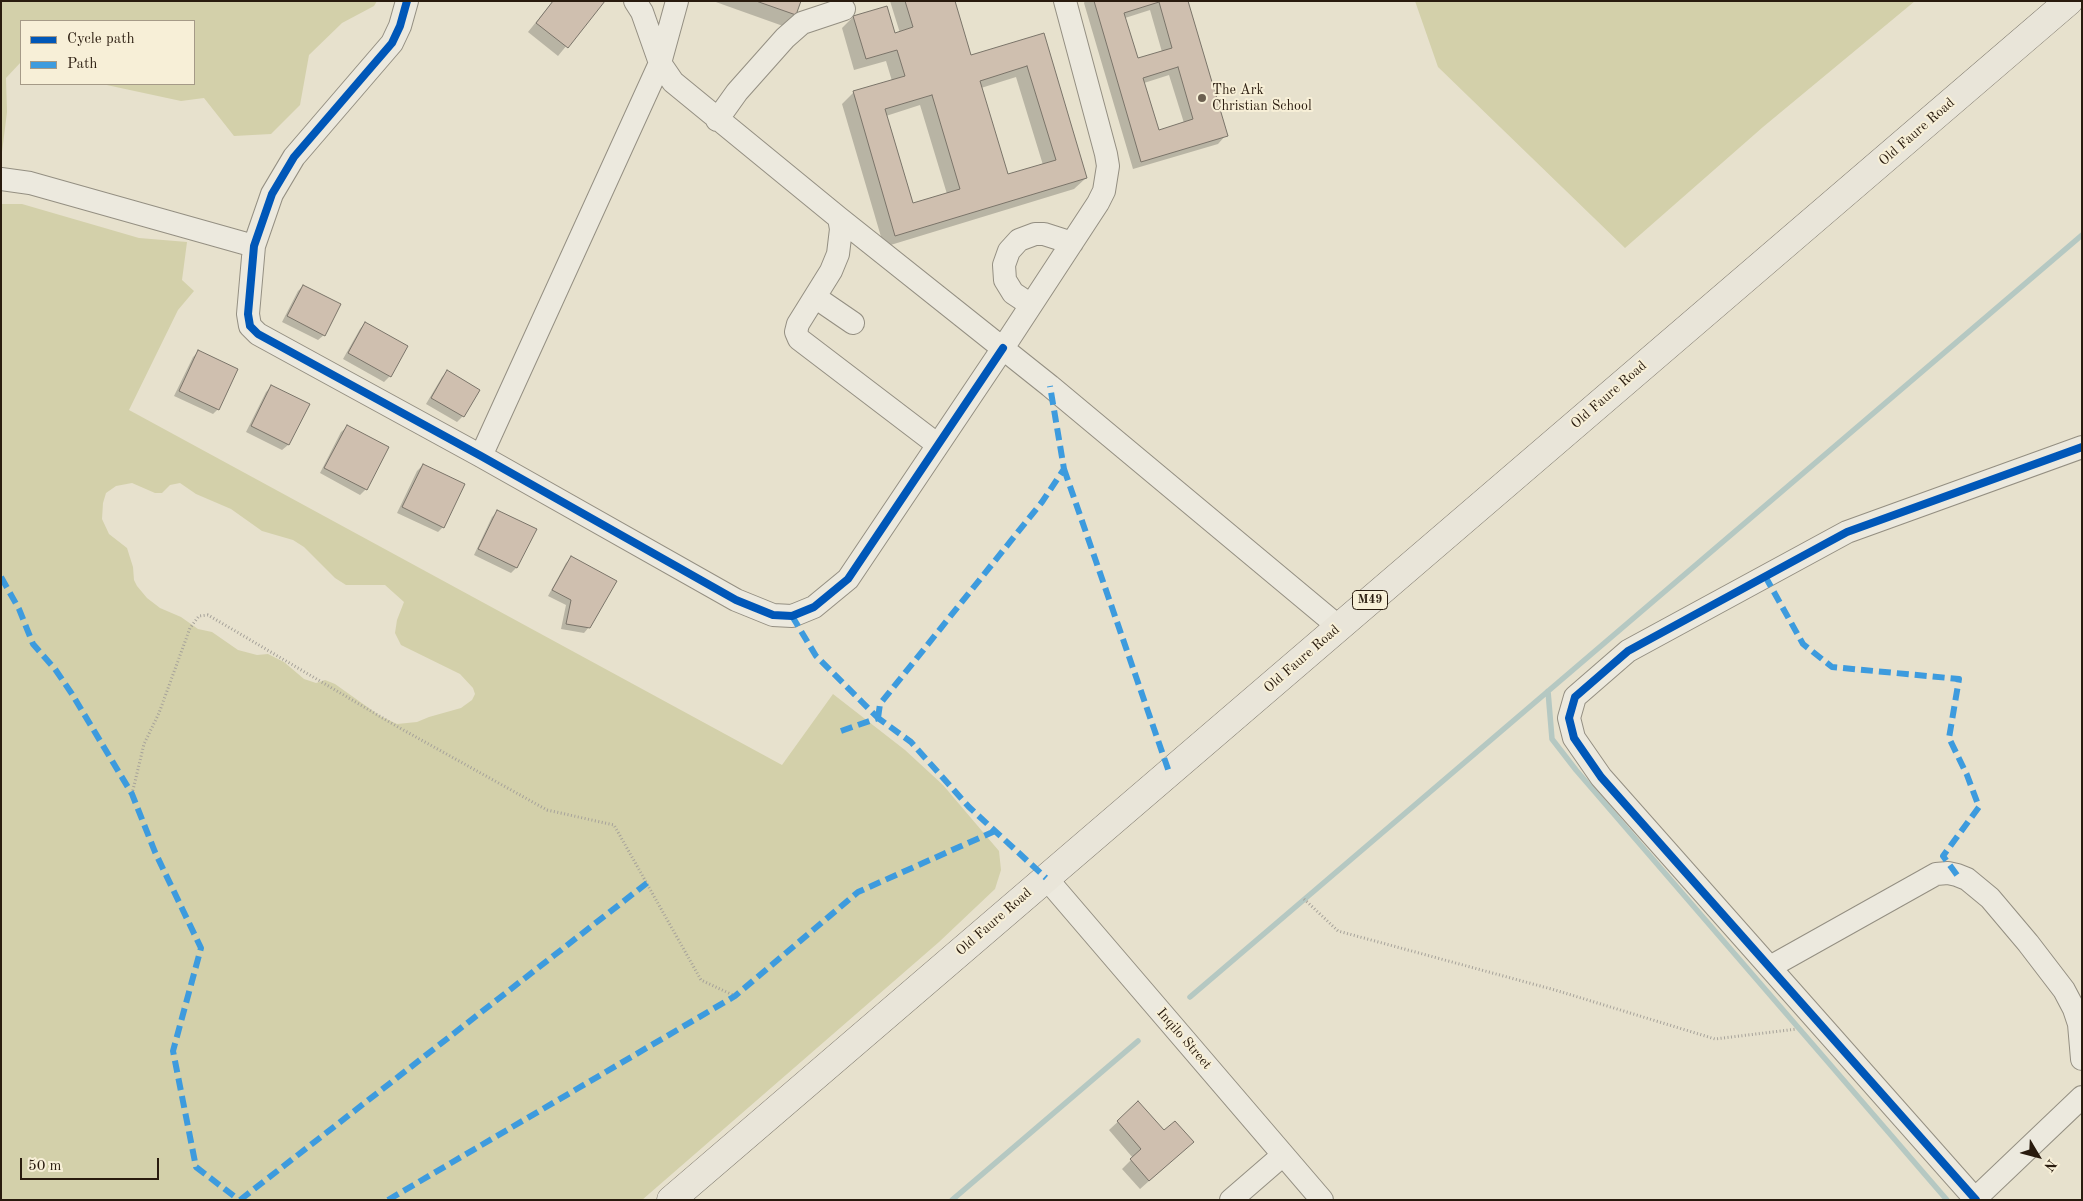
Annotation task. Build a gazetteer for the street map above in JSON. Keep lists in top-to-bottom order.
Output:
{
  "streets": {
    "main road": ["Old Faure Road", "M49"],
    "street": ["Inqilo Street"]
  },
  "crossings": [
    ["Old Faure Road", "Inqilo Street"]
  ],
  "places": ["The Ark Christian School"],
  "legend": ["Cycle path", "Path"],
  "scale_bar": "50 m",
  "north": "bottom right"
}
